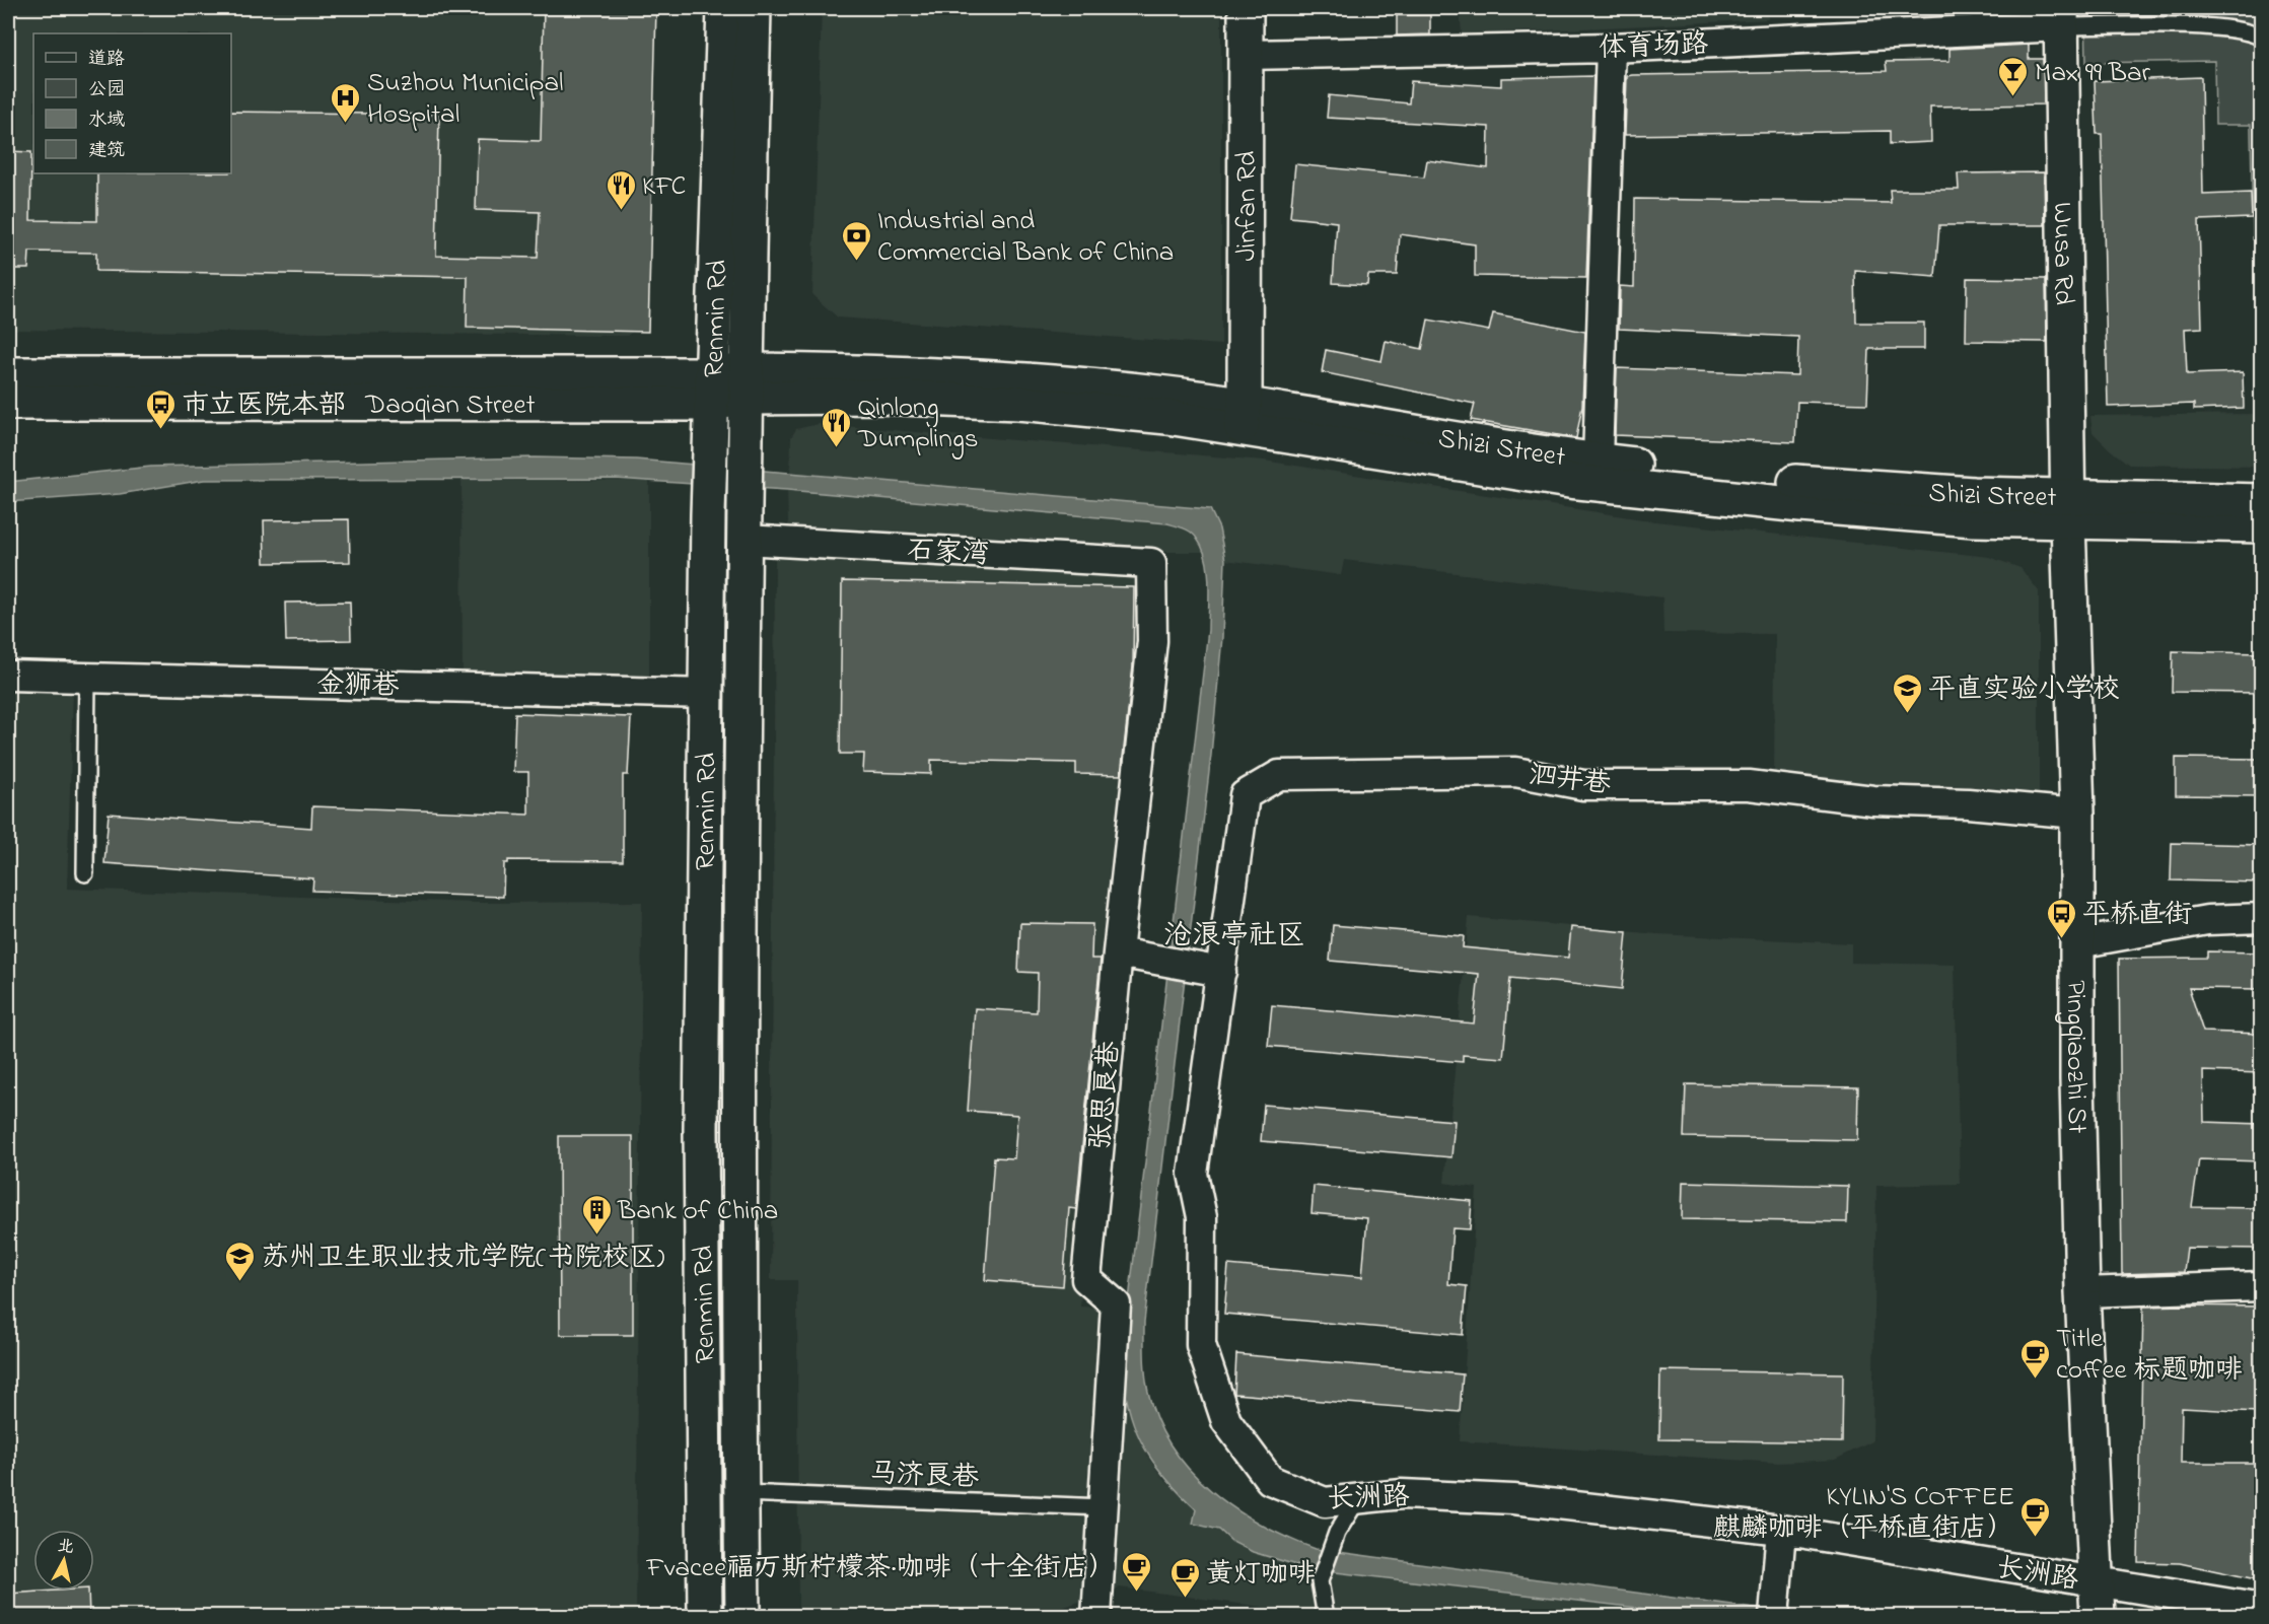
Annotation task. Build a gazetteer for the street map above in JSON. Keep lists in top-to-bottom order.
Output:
{
  "streets": {
    "main road": [
      "Jinfan Rd",
      "Wusa Rd",
      "Renmin Rd",
      "Daoqian Street",
      "Shizi Street",
      "Pingqiaozhi St"
    ],
    "street": [
      "体育场路",
      "石家湾",
      "金狮巷",
      "泗井巷",
      "张思良巷",
      "长洲路"
    ],
    "lane": ["马济良巷"]
  },
  "crossings": [
    ["体育场路", "Jinfan Rd"],
    ["体育场路", "Wusa Rd"],
    ["Jinfan Rd", "Shizi Street"],
    ["Wusa Rd", "Shizi Street"],
    ["Wusa Rd", "Pingqiaozhi St"],
    ["Renmin Rd", "Daoqian Street"],
    ["Renmin Rd", "Shizi Street"],
    ["Renmin Rd", "石家湾"],
    ["Renmin Rd", "金狮巷"],
    ["Renmin Rd", "马济良巷"],
    ["Daoqian Street", "Shizi Street"],
    ["Shizi Street", "Pingqiaozhi St"],
    ["石家湾", "张思良巷"],
    ["泗井巷", "Pingqiaozhi St"],
    ["泗井巷", "长洲路"],
    ["Pingqiaozhi St", "长洲路"],
    ["张思良巷", "马济良巷"]
  ],
  "districts": ["沧浪亭社区"],
  "places": {
    "bar": ["Max 99 Bar"],
    "hospital": ["Suzhou Municipal Hospital"],
    "restaurant": ["KFC", "Qinlong Dumplings"],
    "bank": ["Industrial and Commercial Bank of China"],
    "bus stop": ["市立医院本部", "平桥直街"],
    "school or university": ["平直实验小学校", "苏州卫生职业技术学院(书院校区)"],
    "building": ["Bank of China"],
    "cafe": [
      "Title coffee 标题咖啡",
      "KYLIN'S COFFEE 麒麟咖啡（平桥直街店）",
      "Fvacee福万斯柠檬茶·咖啡（十全街店）",
      "黄灯咖啡"
    ]
  },
  "legend": [
    "道路",
    "公园",
    "水域",
    "建筑"
  ],
  "north": "top"
}
